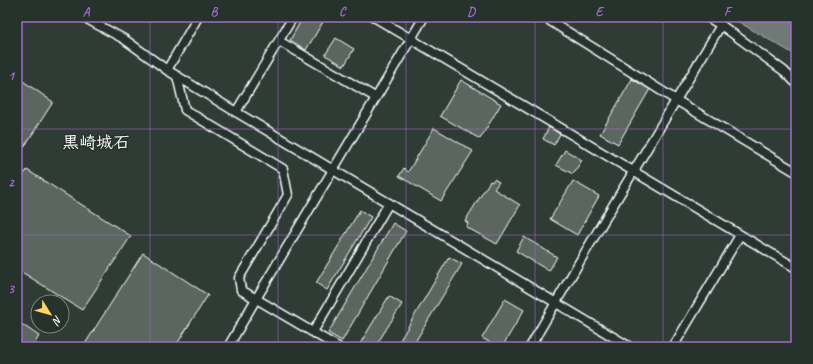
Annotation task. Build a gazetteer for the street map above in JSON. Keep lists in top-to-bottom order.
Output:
{
  "districts": ["黒崎城石"],
  "north": "bottom right",
  "grid": {
    "columns": [
      "A",
      "B",
      "C",
      "D",
      "E",
      "F"
    ],
    "rows": ["1", "2", "3"]
  }
}
